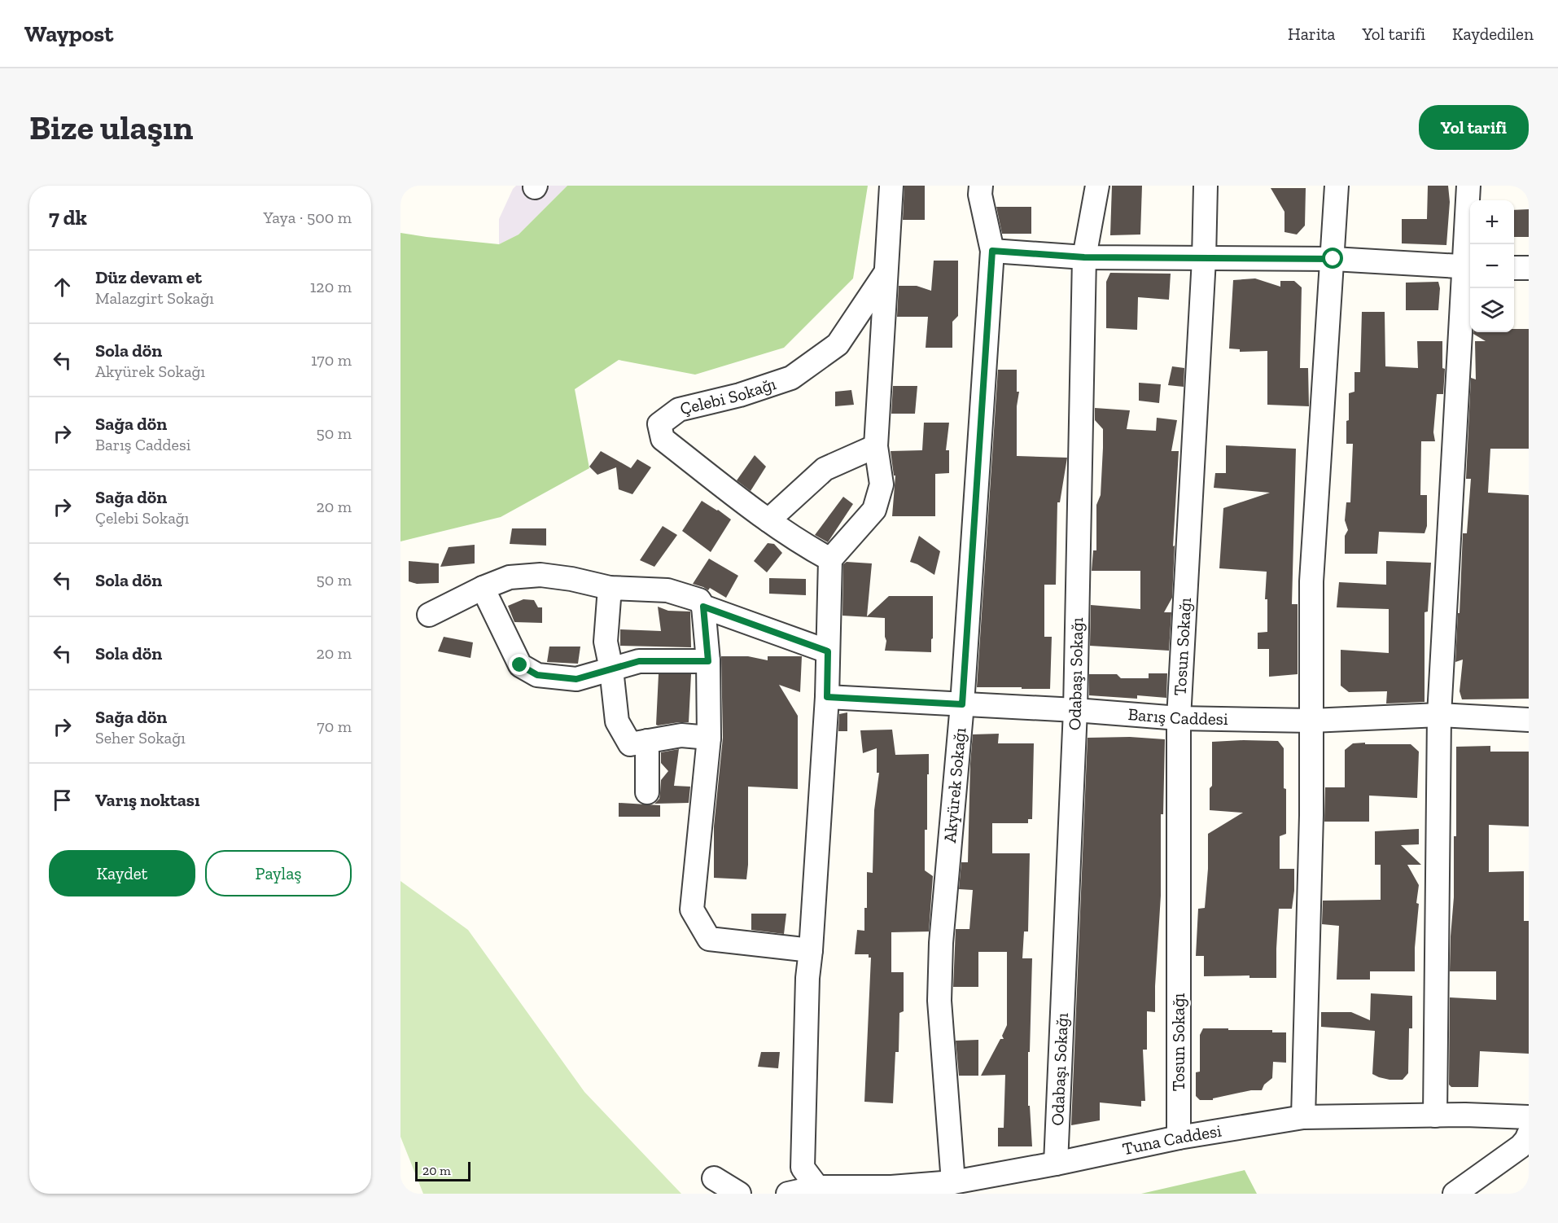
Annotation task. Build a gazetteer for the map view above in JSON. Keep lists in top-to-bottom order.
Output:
{
  "streets": {
    "street": [
      "Çelebi Sokağı",
      "Tosun Sokağı",
      "Odabaşı Sokağı",
      "Barış Caddesi",
      "Akyürek Sokağı",
      "Tuna Caddesi"
    ]
  },
  "crossings": [
    ["Tosun Sokağı", "Barış Caddesi"],
    ["Tosun Sokağı", "Tuna Caddesi"],
    ["Odabaşı Sokağı", "Barış Caddesi"],
    ["Odabaşı Sokağı", "Tuna Caddesi"],
    ["Barış Caddesi", "Akyürek Sokağı"],
    ["Akyürek Sokağı", "Tuna Caddesi"]
  ],
  "scale_bar": "20 m",
  "page": {
    "header": "Waypost",
    "nav": ["Harita", "Yol tarifi", "Kaydedilen"],
    "buttons": [
      "Yol tarifi",
      ["Kaydet", "Paylaş"]
    ],
    "title": "Bize ulaşın",
    "heading": ["7 dk", "Yaya · 500 m"],
    "map_buttons": ["+", "−"],
    "list": [
      ["Düz devam et", "Malazgirt Sokağı", "120 m"],
      ["Sola dön", "Akyürek Sokağı", "170 m"],
      ["Sağa dön", "Barış Caddesi", "50 m"],
      ["Sağa dön", "Çelebi Sokağı", "20 m"],
      ["Sola dön", "50 m"],
      ["Sola dön", "20 m"],
      ["Sağa dön", "Seher Sokağı", "70 m"],
      "Varış noktası"
    ],
    "scale": "20 m"
  }
}
